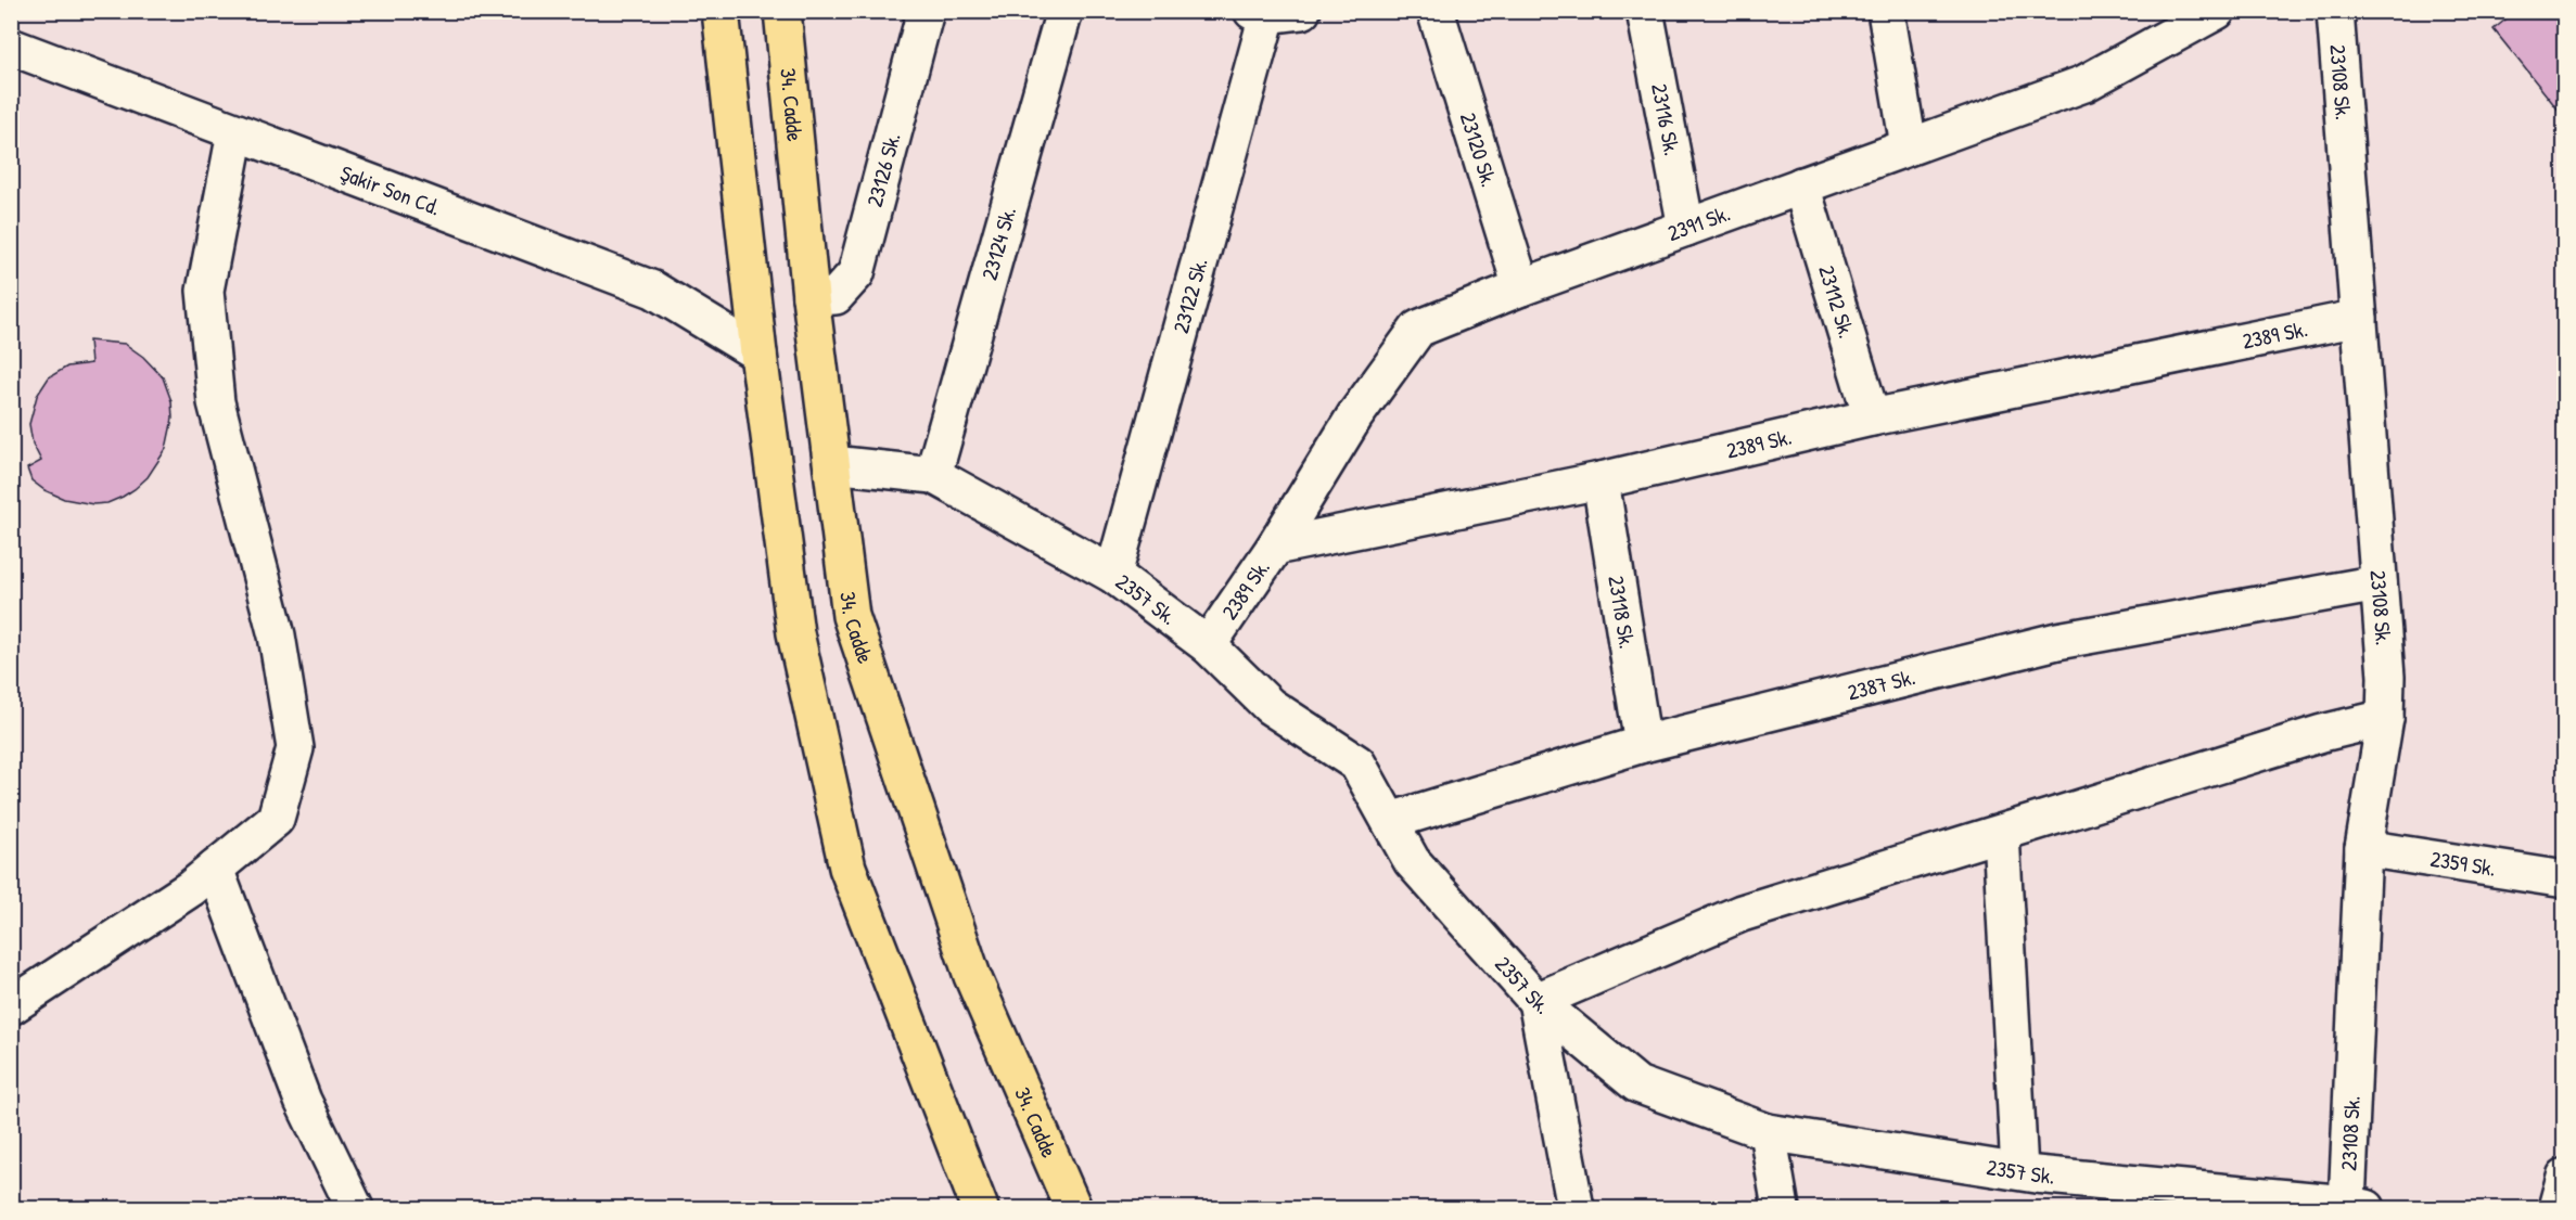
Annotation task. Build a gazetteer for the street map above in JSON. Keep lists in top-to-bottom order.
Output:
{
  "streets": {
    "main road": ["34. Cadde"],
    "street": [
      "23108 Sk.",
      "23116 Sk.",
      "23120 Sk.",
      "23126 Sk.",
      "Şakir Son Cd.",
      "2391 Sk.",
      "23124 Sk.",
      "23122 Sk.",
      "23112 Sk.",
      "2389 Sk.",
      "2357 Sk.",
      "23118 Sk.",
      "2387 Sk.",
      "2359 Sk."
    ]
  },
  "crossings": [
    ["23108 Sk.", "2389 Sk."],
    ["23108 Sk.", "2357 Sk."],
    ["23108 Sk.", "2387 Sk."],
    ["23108 Sk.", "2359 Sk."],
    ["34. Cadde", "23126 Sk."],
    ["34. Cadde", "2357 Sk."],
    ["23116 Sk.", "2391 Sk."],
    ["23120 Sk.", "2391 Sk."],
    ["2391 Sk.", "23112 Sk."],
    ["2391 Sk.", "2389 Sk."],
    ["23124 Sk.", "2357 Sk."],
    ["23122 Sk.", "2357 Sk."],
    ["23112 Sk.", "2389 Sk."],
    ["2389 Sk.", "2357 Sk."],
    ["2389 Sk.", "23118 Sk."],
    ["2357 Sk.", "2387 Sk."],
    ["23118 Sk.", "2387 Sk."]
  ]
}
